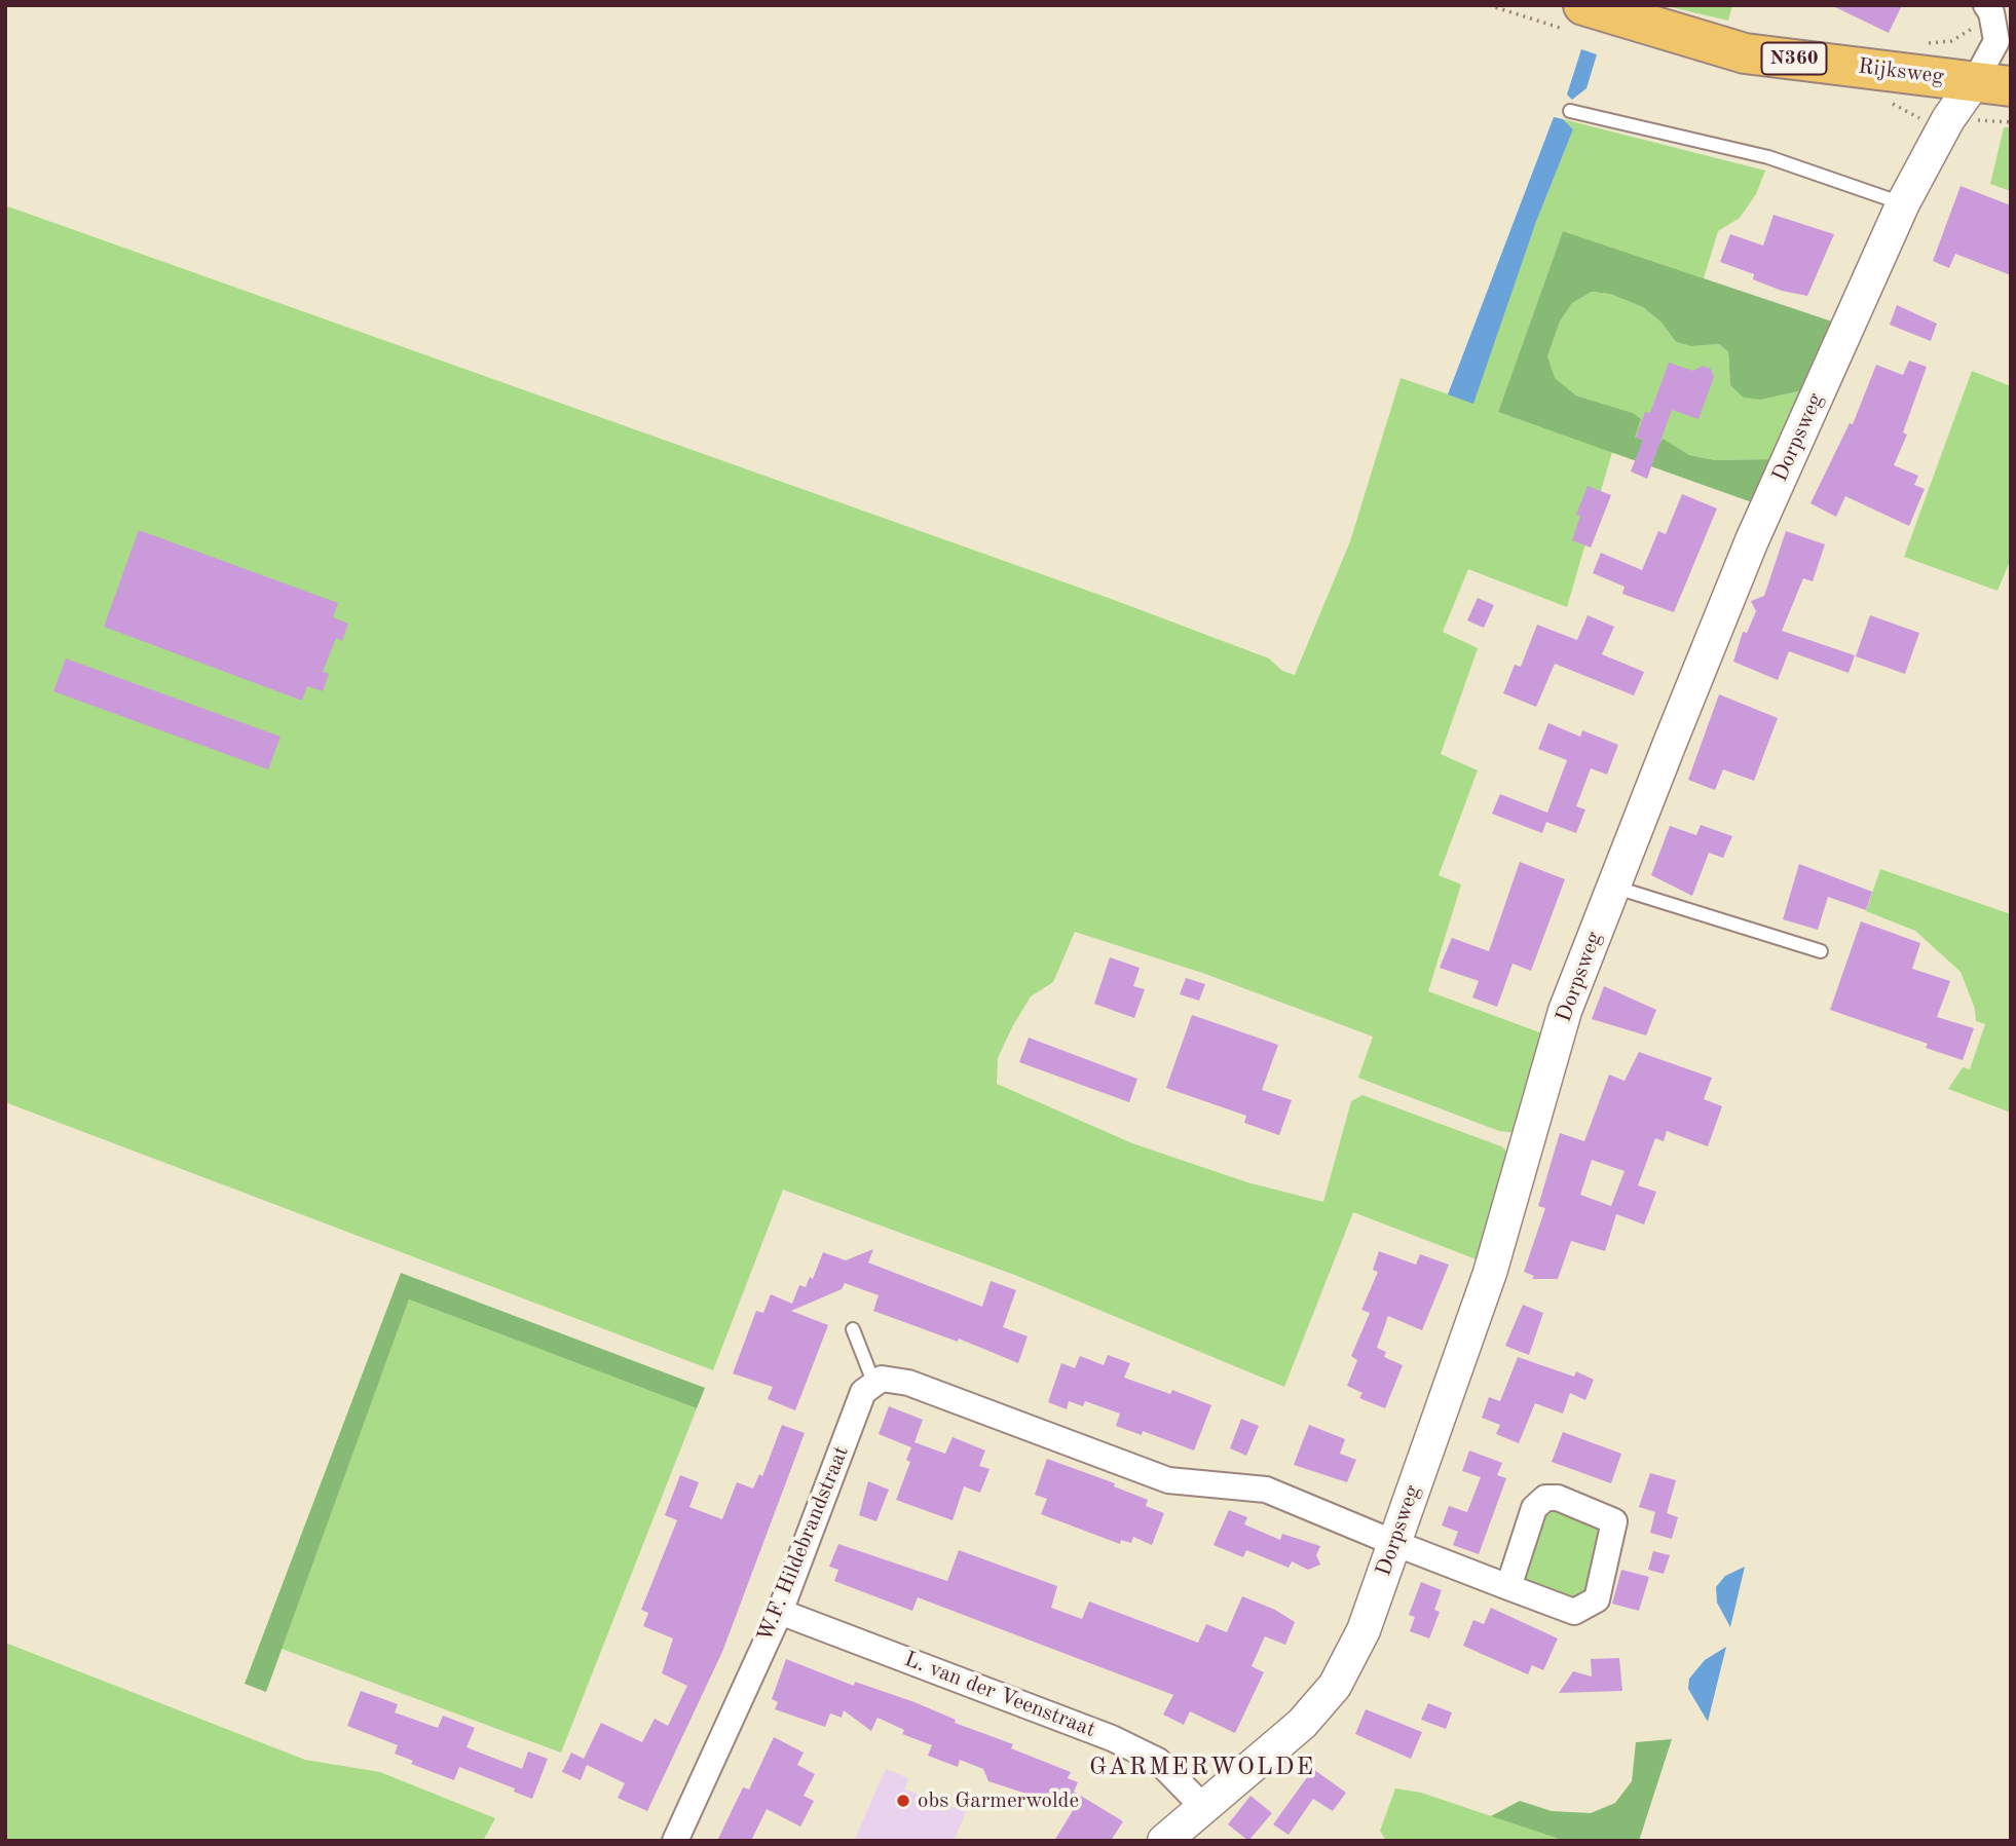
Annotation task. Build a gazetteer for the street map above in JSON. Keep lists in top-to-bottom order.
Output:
{
  "streets": {
    "main road": ["N360", "Rijksweg"],
    "street": ["Dorpsweg", "W.F. Hildebrandstraat", "L. van der Veenstraat"]
  },
  "crossings": [
    ["Rijksweg", "Dorpsweg"],
    ["Dorpsweg", "L. van der Veenstraat"],
    ["W.F. Hildebrandstraat", "L. van der Veenstraat"]
  ],
  "districts": ["GARMERWOLDE"],
  "places": ["obs Garmerwolde"]
}
